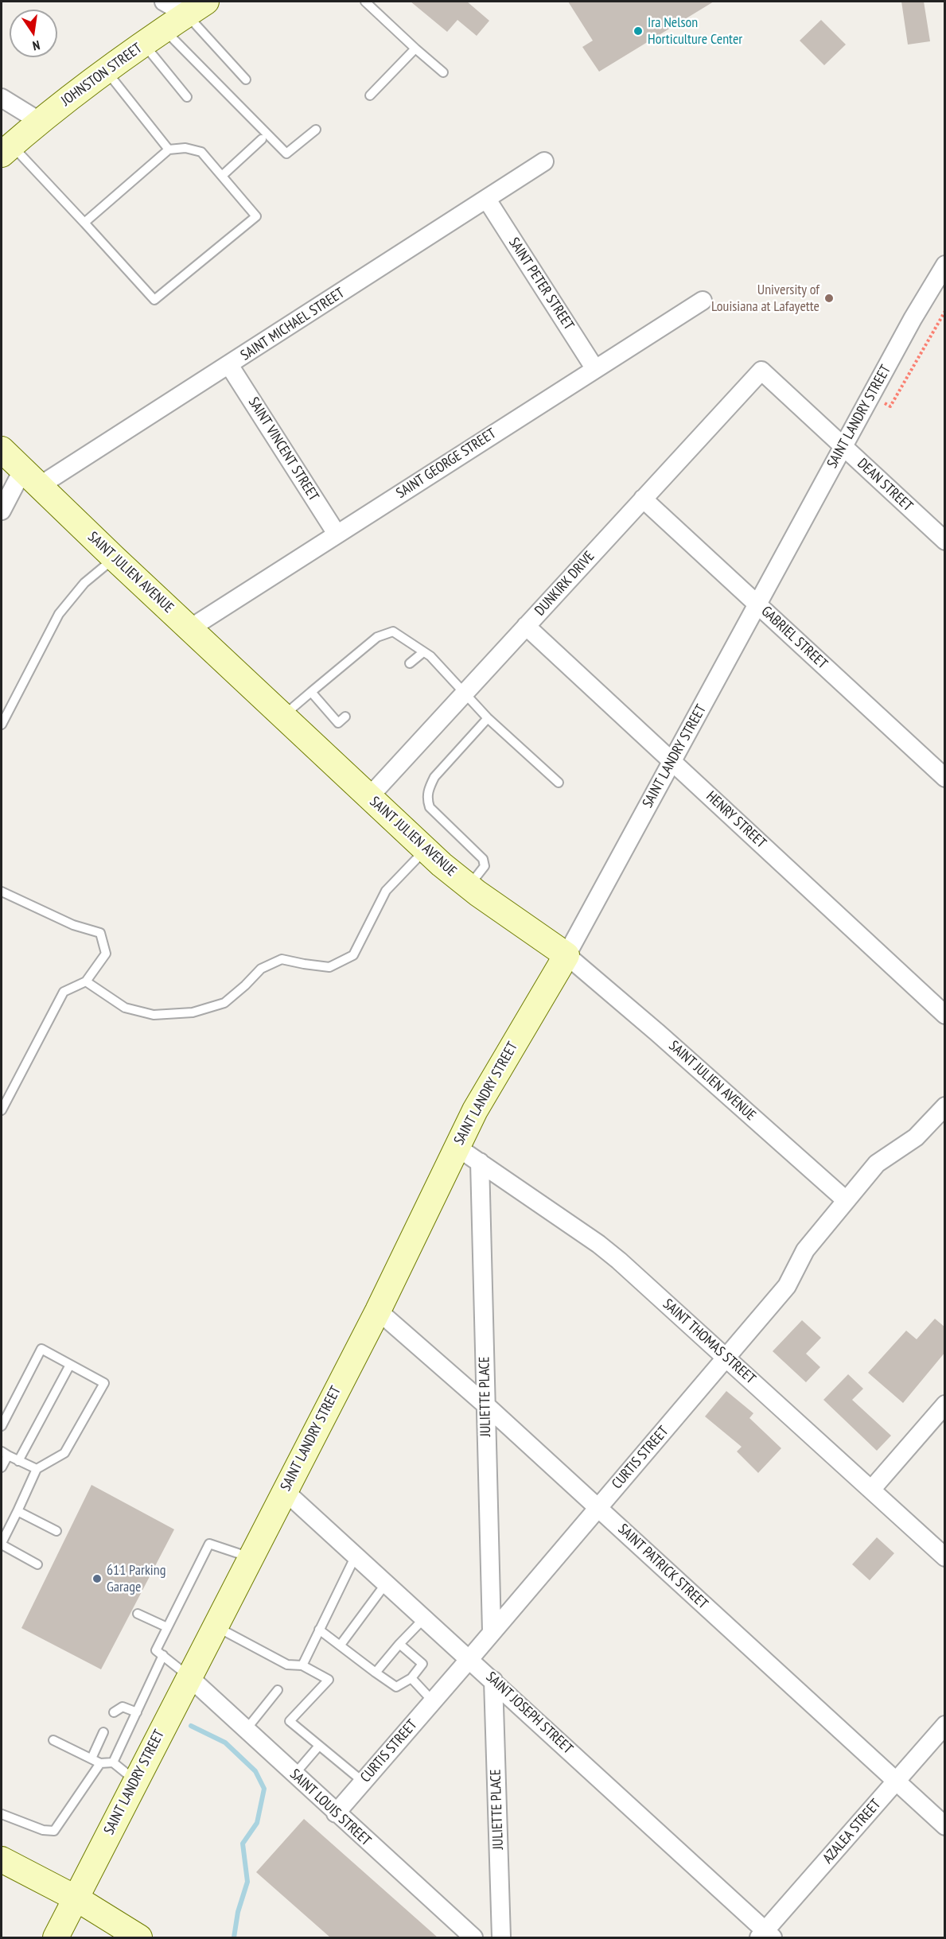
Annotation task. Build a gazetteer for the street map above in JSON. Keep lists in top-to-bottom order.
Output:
{
  "streets": {
    "street": [
      "JOHNSTON STREET",
      "SAINT PETER STREET",
      "SAINT MICHAEL STREET",
      "SAINT LANDRY STREET",
      "SAINT VINCENT STREET",
      "SAINT GEORGE STREET",
      "DEAN STREET",
      "SAINT JULIEN AVENUE",
      "DUNKIRK DRIVE",
      "GABRIEL STREET",
      "HENRY STREET",
      "SAINT THOMAS STREET",
      "JULIETTE PLACE",
      "CURTIS STREET",
      "SAINT PATRICK STREET",
      "SAINT JOSEPH STREET",
      "SAINT LOUIS STREET",
      "AZALEA STREET"
    ]
  },
  "crossings": [
    ["SAINT PETER STREET", "SAINT MICHAEL STREET"],
    ["SAINT PETER STREET", "SAINT GEORGE STREET"],
    ["SAINT MICHAEL STREET", "SAINT VINCENT STREET"],
    ["SAINT MICHAEL STREET", "SAINT JULIEN AVENUE"],
    ["SAINT LANDRY STREET", "DEAN STREET"],
    ["SAINT LANDRY STREET", "SAINT JULIEN AVENUE"],
    ["SAINT LANDRY STREET", "GABRIEL STREET"],
    ["SAINT LANDRY STREET", "HENRY STREET"],
    ["SAINT LANDRY STREET", "SAINT THOMAS STREET"],
    ["SAINT LANDRY STREET", "SAINT PATRICK STREET"],
    ["SAINT LANDRY STREET", "SAINT JOSEPH STREET"],
    ["SAINT LANDRY STREET", "SAINT LOUIS STREET"],
    ["SAINT VINCENT STREET", "SAINT GEORGE STREET"],
    ["SAINT GEORGE STREET", "SAINT JULIEN AVENUE"],
    ["DEAN STREET", "DUNKIRK DRIVE"],
    ["SAINT JULIEN AVENUE", "DUNKIRK DRIVE"],
    ["SAINT JULIEN AVENUE", "CURTIS STREET"],
    ["DUNKIRK DRIVE", "GABRIEL STREET"],
    ["DUNKIRK DRIVE", "HENRY STREET"],
    ["SAINT THOMAS STREET", "JULIETTE PLACE"],
    ["SAINT THOMAS STREET", "CURTIS STREET"],
    ["JULIETTE PLACE", "CURTIS STREET"],
    ["JULIETTE PLACE", "SAINT PATRICK STREET"],
    ["JULIETTE PLACE", "SAINT JOSEPH STREET"],
    ["CURTIS STREET", "SAINT PATRICK STREET"],
    ["CURTIS STREET", "SAINT JOSEPH STREET"],
    ["CURTIS STREET", "SAINT LOUIS STREET"],
    ["SAINT PATRICK STREET", "AZALEA STREET"],
    ["SAINT JOSEPH STREET", "AZALEA STREET"]
  ],
  "places": ["Ira Nelson Horticulture Center", "University of Louisiana at Lafayette", "611 Parking Garage"],
  "north": "bottom"
}
